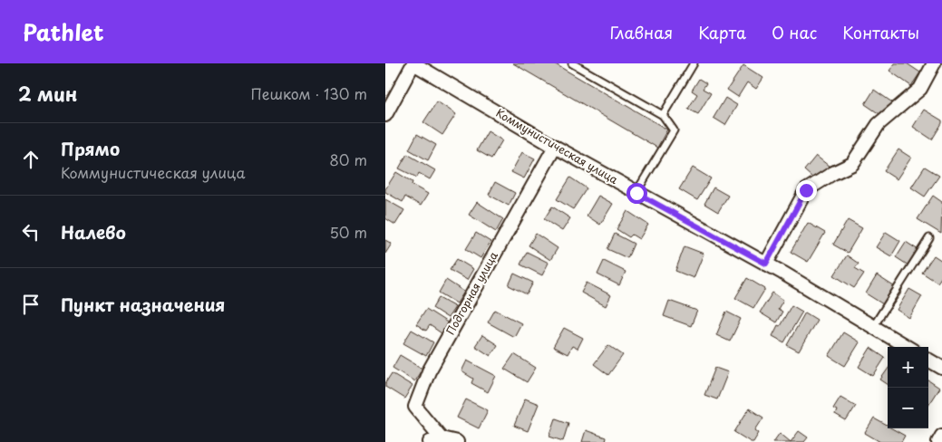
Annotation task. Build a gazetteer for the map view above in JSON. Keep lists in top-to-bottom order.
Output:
{
  "streets": {
    "street": ["Коммунистическая улица", "Подгорная улица"]
  },
  "crossings": [
    ["Коммунистическая улица", "Подгорная улица"]
  ],
  "page": {
    "header": "Pathlet",
    "nav": [
      "Главная",
      "Карта",
      "О нас",
      "Контакты"
    ],
    "heading": ["2 мин", "Пешком · 130 m"],
    "list": [
      ["Прямо", "Коммунистическая улица", "80 m"],
      ["Налево", "50 m"],
      "Пункт назначения"
    ],
    "map_buttons": ["+", "−"]
  }
}
